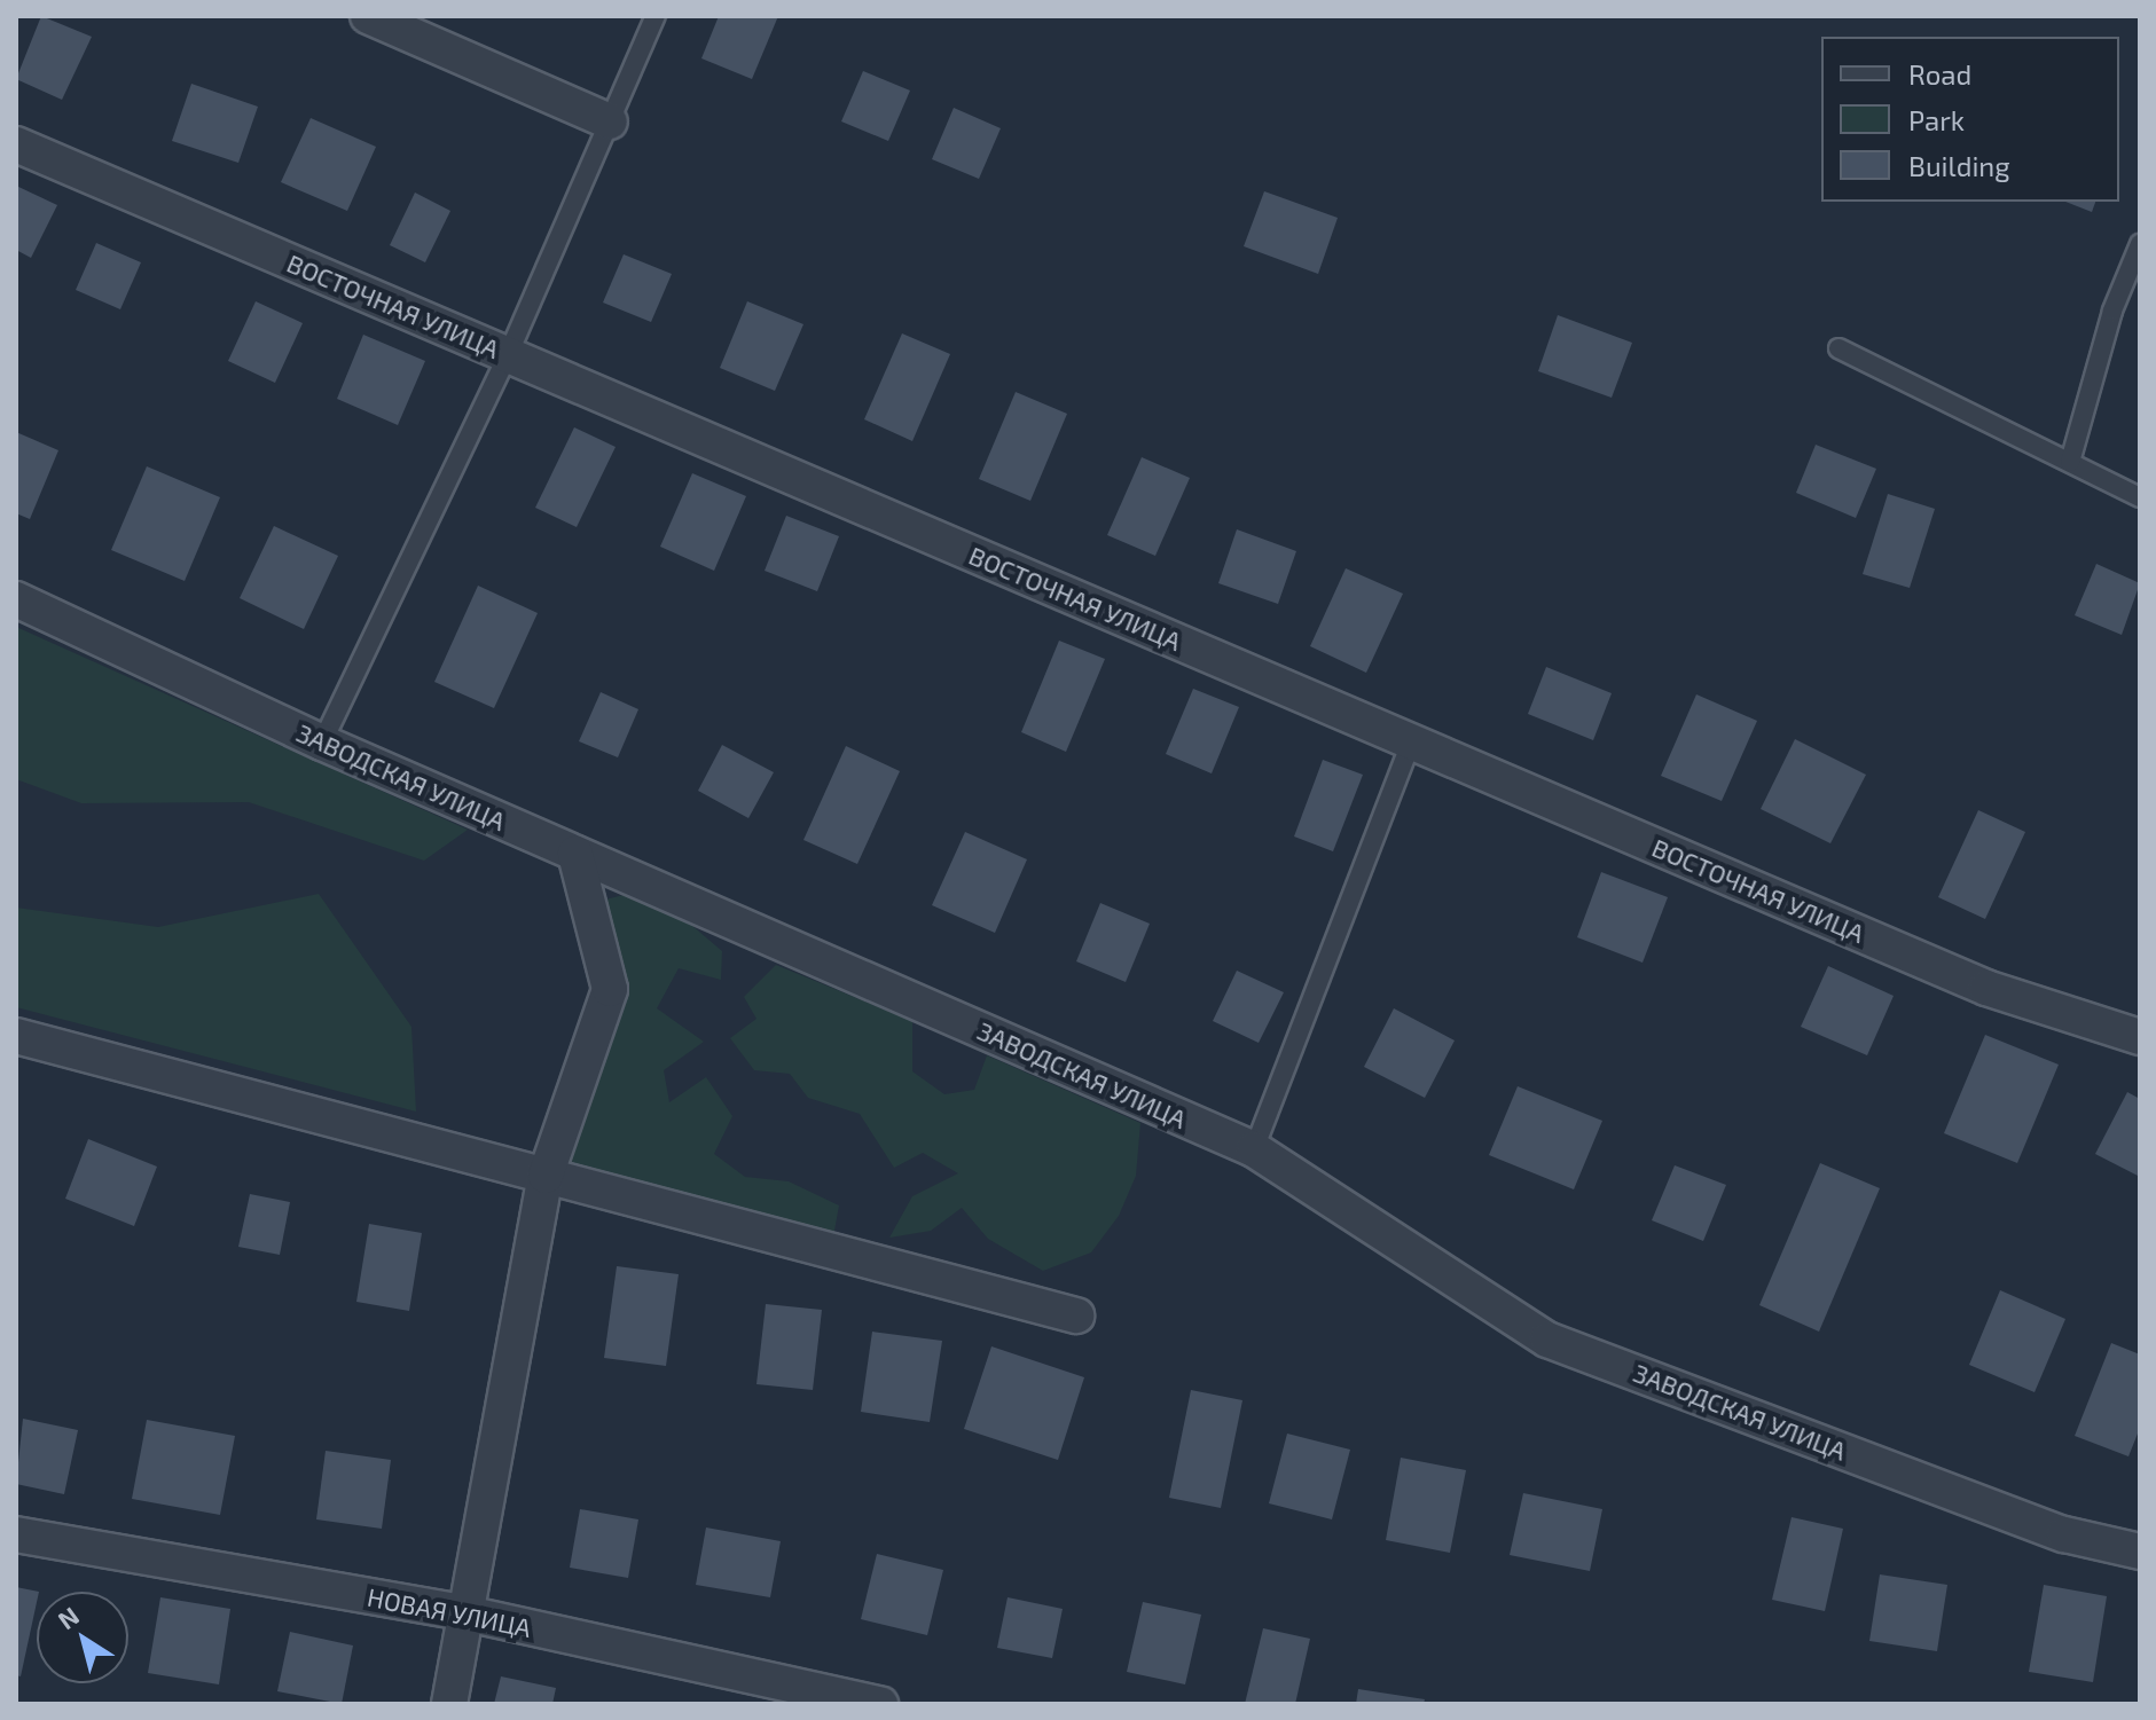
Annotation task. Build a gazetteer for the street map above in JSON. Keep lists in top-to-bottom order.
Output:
{
  "streets": {
    "street": ["ВОСТОЧНАЯ УЛИЦА", "ЗАВОДСКАЯ УЛИЦА", "НОВАЯ УЛИЦА"]
  },
  "legend": ["Road", "Park", "Building"],
  "north": "top left"
}
